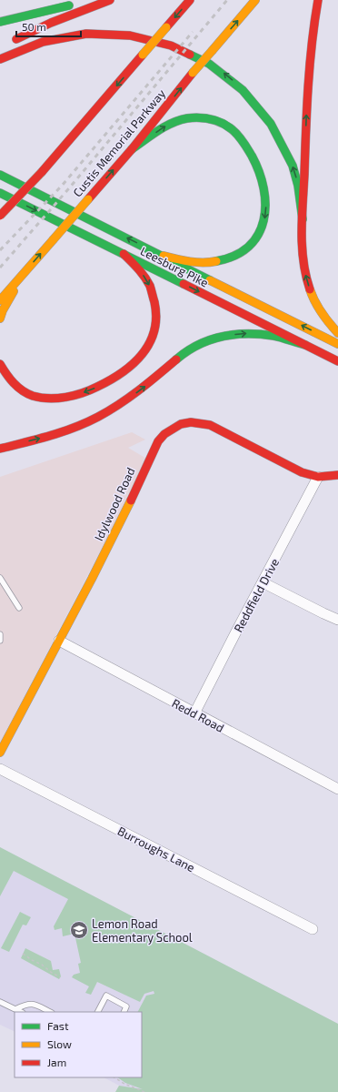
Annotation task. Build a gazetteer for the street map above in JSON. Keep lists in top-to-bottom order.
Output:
{
  "streets": {
    "main road": ["Custis Memorial Parkway", "Leesburg Pike", "Idylwood Road"],
    "street": ["Reddfield Drive", "Redd Road", "Burroughs Lane"]
  },
  "crossings": [
    ["Idylwood Road", "Reddfield Drive"],
    ["Idylwood Road", "Redd Road"],
    ["Reddfield Drive", "Redd Road"]
  ],
  "places": {
    "school or university": ["Lemon Road Elementary School"]
  },
  "legend": ["Fast", "Slow", "Jam"],
  "scale_bar": "50 m"
}
